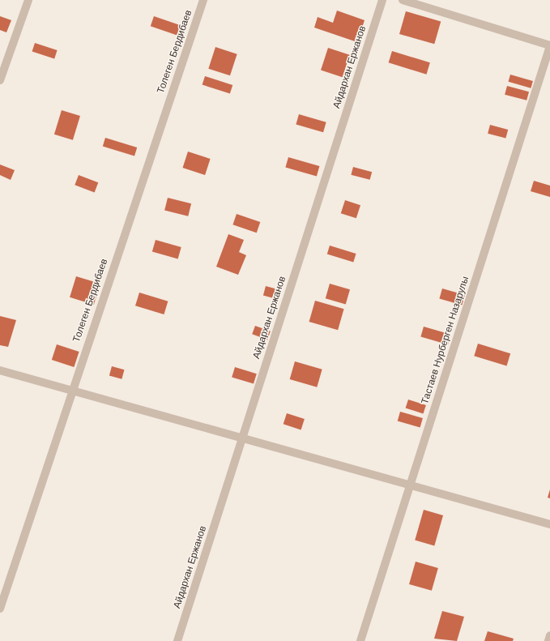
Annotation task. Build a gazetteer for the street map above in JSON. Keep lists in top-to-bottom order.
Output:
{
  "streets": {
    "street": ["Толеген Бердибаев", "Айдархан Ержанов", "Тастаев Нурберген Назарулы"]
  }
}
